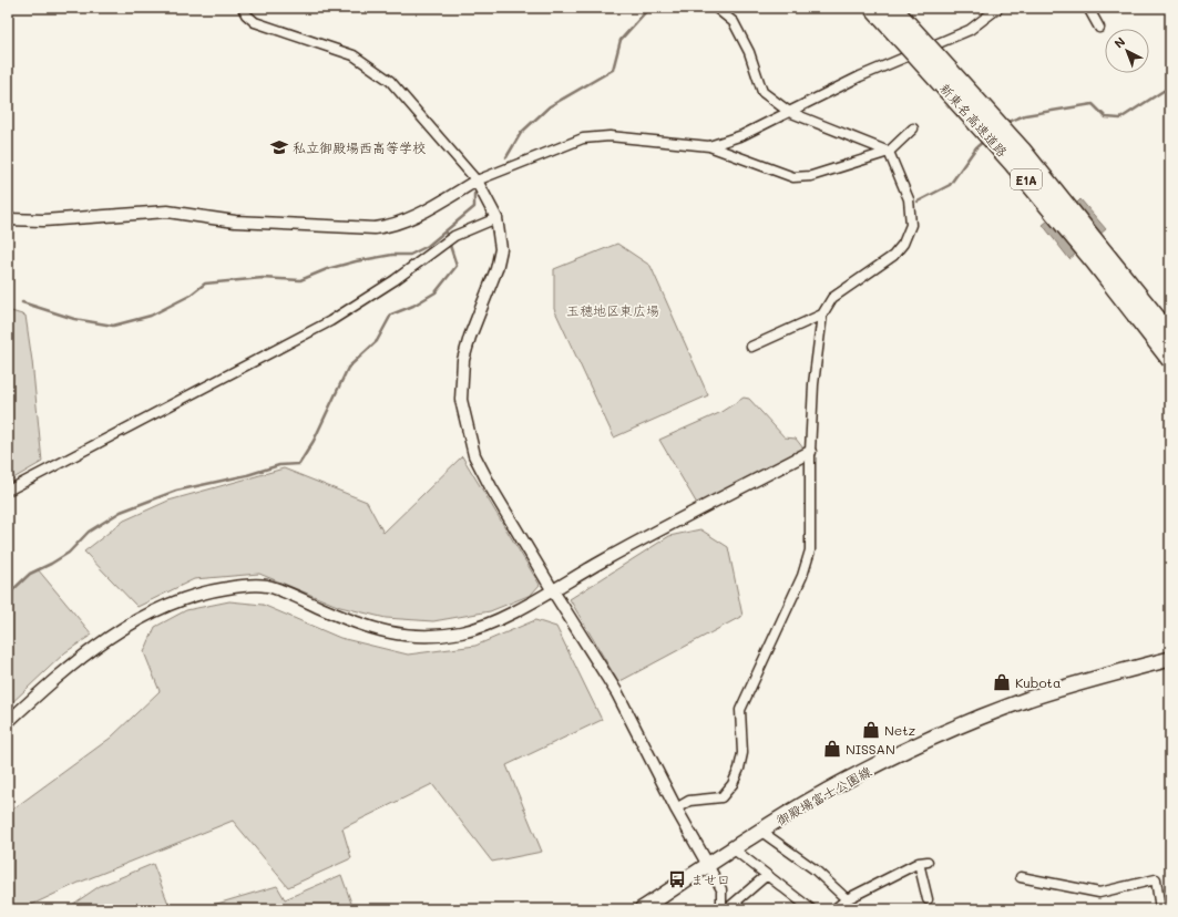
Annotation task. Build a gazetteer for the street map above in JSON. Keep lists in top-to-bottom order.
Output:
{
  "streets": {
    "highway": ["新東名高速道路", "E1A"],
    "main road": ["御殿場富士公園線"]
  },
  "parks": ["玉穂地区東広場"],
  "places": {
    "school or university": ["私立御殿場西高等学校"],
    "shop": ["Kubota", "Netz", "NISSAN"],
    "bus stop": ["ませ口"]
  },
  "north": "top left"
}
